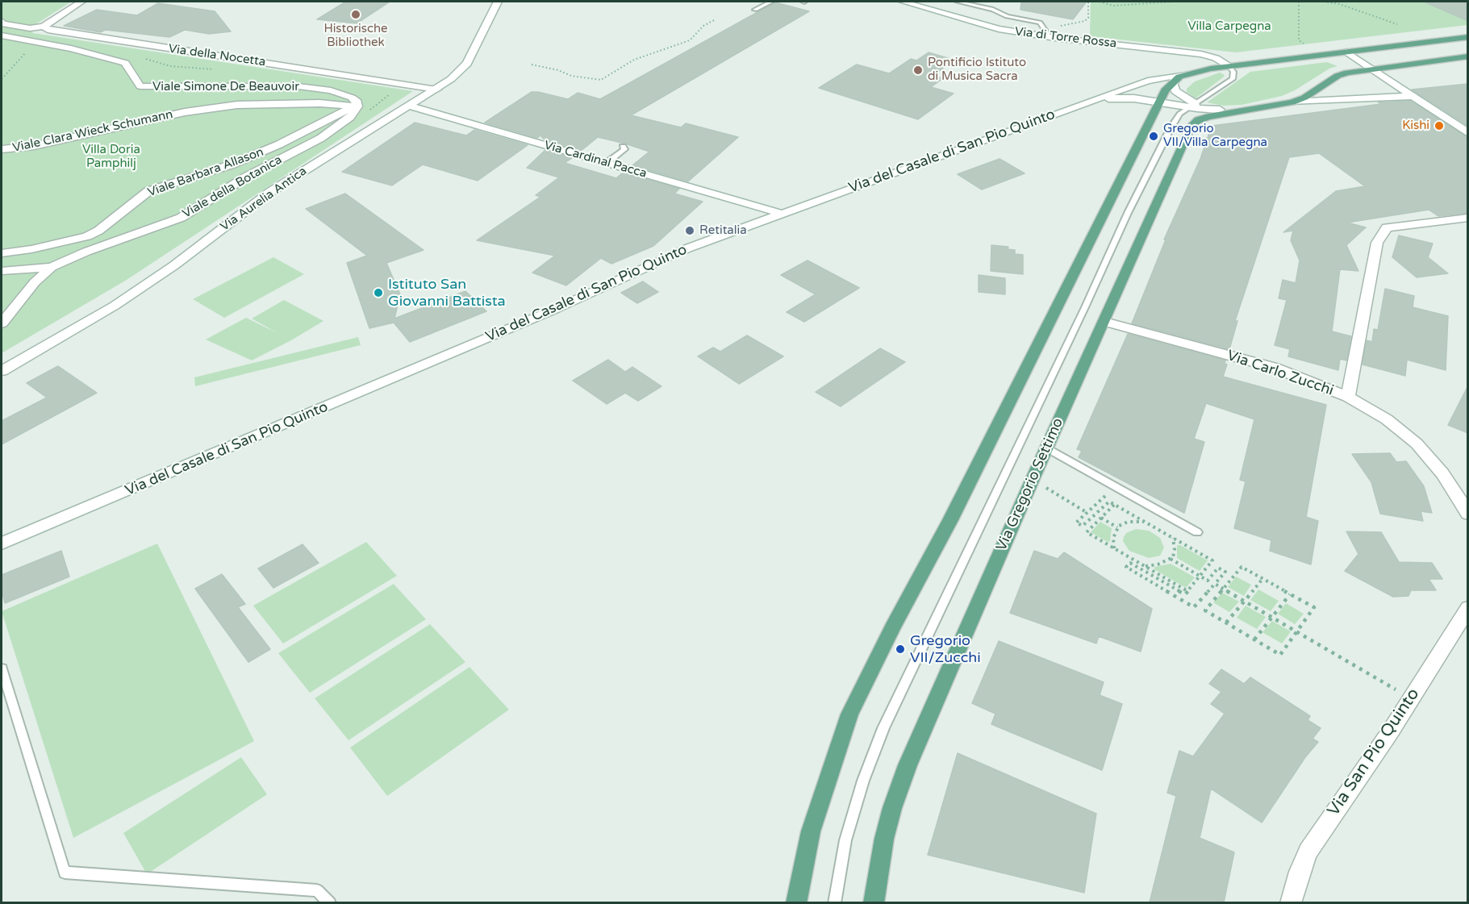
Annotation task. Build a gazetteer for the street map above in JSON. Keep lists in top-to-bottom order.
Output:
{
  "streets": {
    "main road": ["Via Gregorio Settimo"],
    "street": [
      "Via di Torre Rossa",
      "Via della Nocetta",
      "Viale Simone De Beauvoir",
      "Viale Clara Wieck Schumann",
      "Via del Casale di San Pio Quinto",
      "Via Cardinal Pacca",
      "Viale Barbara Allason",
      "Viale della Botanica",
      "Via Aurelia Antica",
      "Via Carlo Zucchi",
      "Via San Pio Quinto"
    ]
  },
  "crossings": [
    ["Via di Torre Rossa", "Via Gregorio Settimo"],
    ["Via della Nocetta", "Via Aurelia Antica"],
    ["Viale Simone De Beauvoir", "Viale Clara Wieck Schumann"],
    ["Viale Simone De Beauvoir", "Viale Barbara Allason"],
    ["Viale Simone De Beauvoir", "Viale della Botanica"],
    ["Viale Clara Wieck Schumann", "Viale Barbara Allason"],
    ["Viale Clara Wieck Schumann", "Viale della Botanica"],
    ["Via del Casale di San Pio Quinto", "Via Cardinal Pacca"],
    ["Via Cardinal Pacca", "Via Aurelia Antica"],
    ["Viale Barbara Allason", "Viale della Botanica"],
    ["Via Carlo Zucchi", "Via Gregorio Settimo"]
  ],
  "parks": ["Villa Carpegna", "Villa Doria Pamphilj"],
  "places": [
    "Historische Bibliothek",
    "Pontificio Istituto di Musica Sacra",
    "Kishi",
    "Gregorio VII/Villa Carpegna",
    "Retitalia",
    "Istituto San Giovanni Battista",
    "Gregorio VII/Zucchi"
  ]
}
